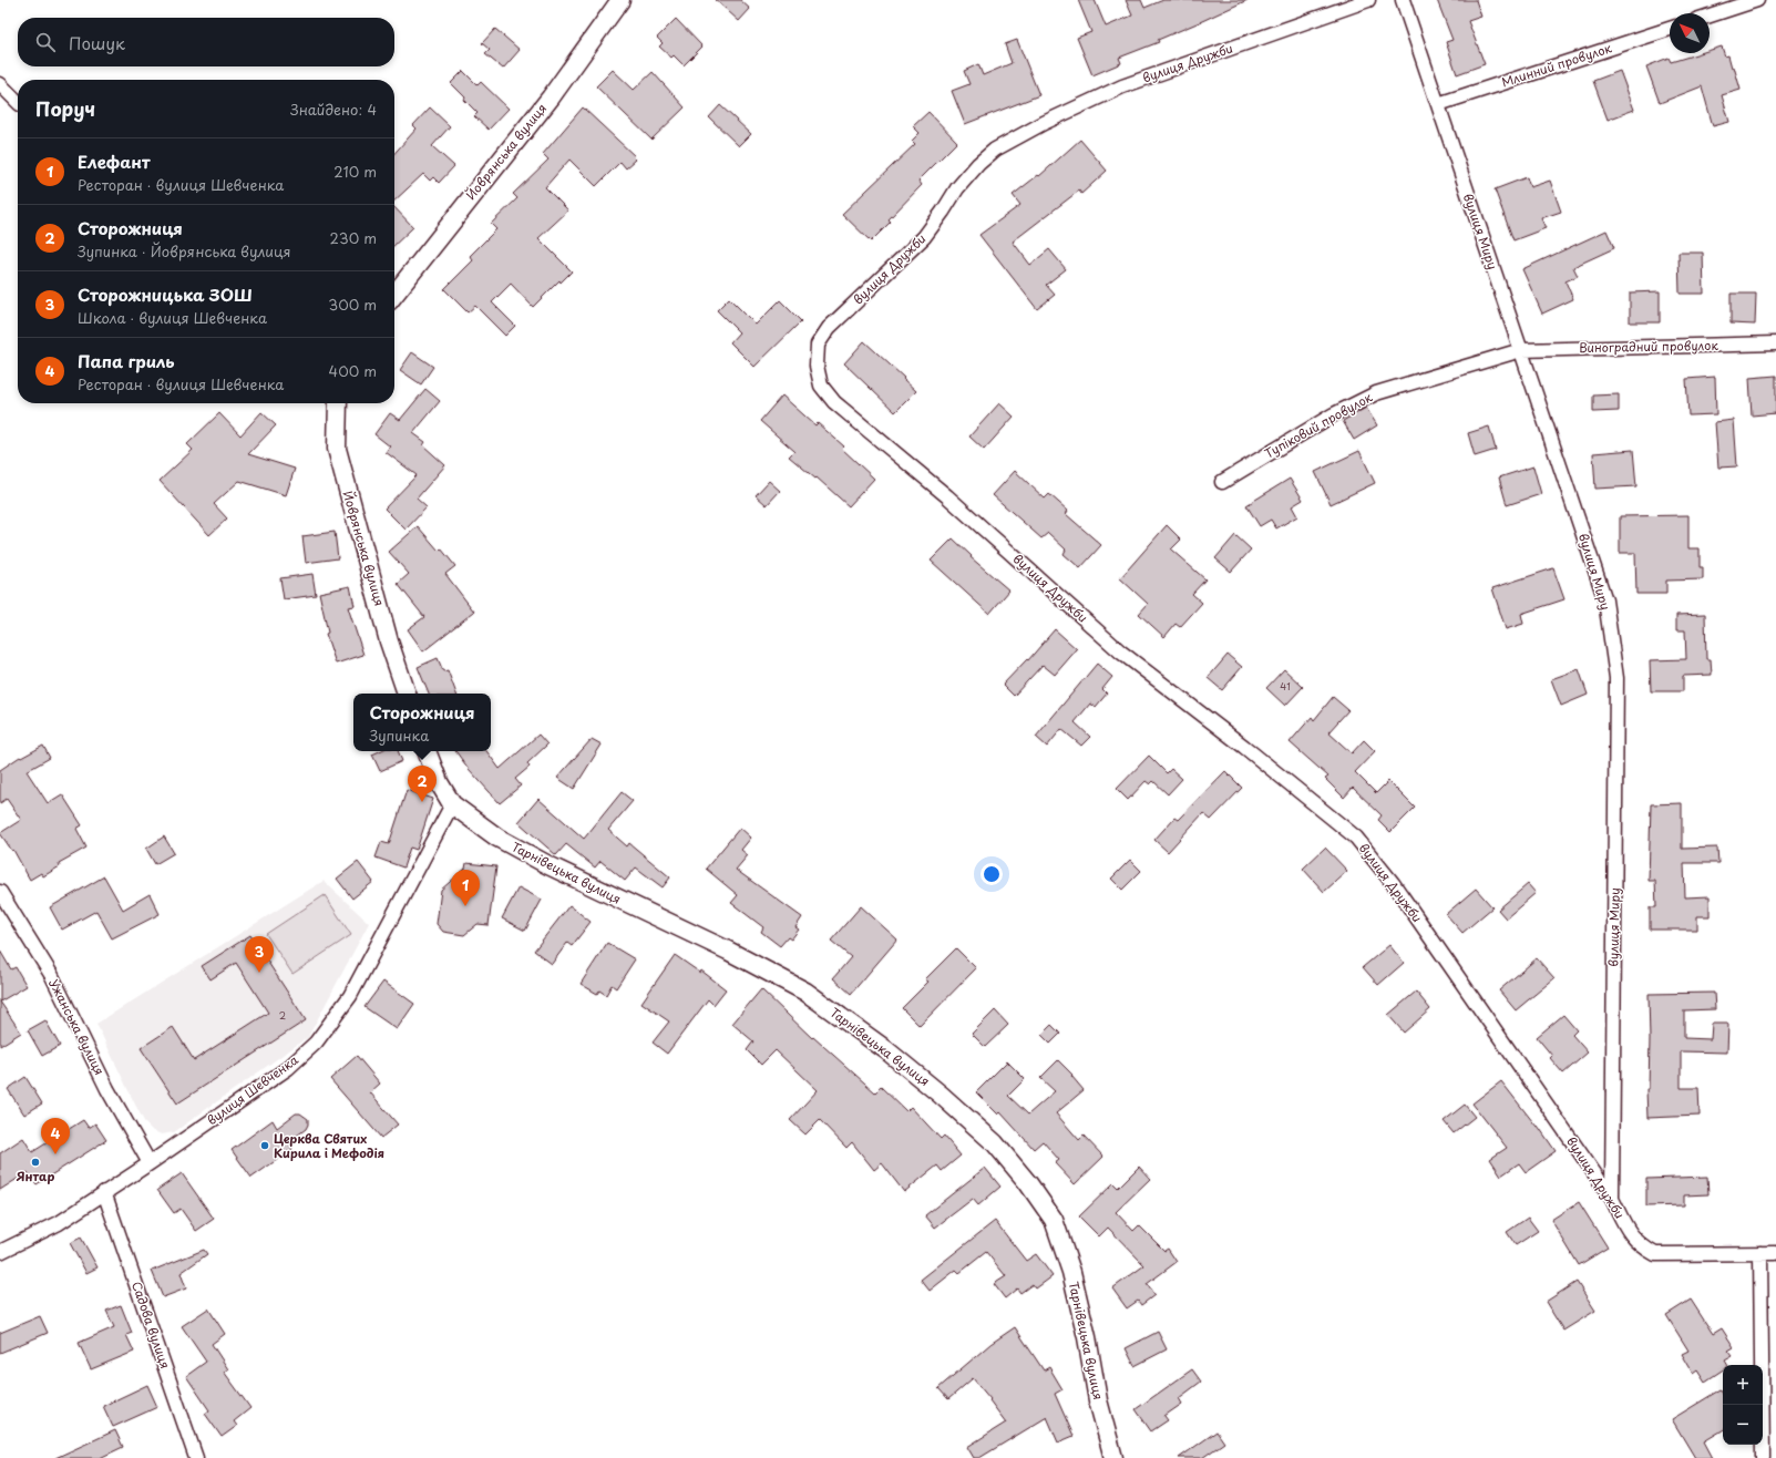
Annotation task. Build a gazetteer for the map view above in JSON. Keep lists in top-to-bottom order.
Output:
{
  "streets": {
    "street": [
      "вулиця Дружби",
      "Млинний провулок",
      "Йоврянська вулиця",
      "вулиця Миру",
      "Виноградний провулок",
      "Тупіковий провулок",
      "Тарнівецька вулиця",
      "Ужанська вулиця",
      "вулиця Шевченка",
      "Садова вулиця"
    ]
  },
  "crossings": [
    ["вулиця Дружби", "вулиця Миру"],
    ["Млинний провулок", "вулиця Миру"],
    ["вулиця Миру", "Виноградний провулок"],
    ["вулиця Миру", "Тупіковий провулок"],
    ["Виноградний провулок", "Тупіковий провулок"],
    ["Тарнівецька вулиця", "вулиця Шевченка"],
    ["Ужанська вулиця", "вулиця Шевченка"],
    ["вулиця Шевченка", "Садова вулиця"]
  ],
  "places": ["Церква Святих Кирила і Мефодія", "Янтар"],
  "house_numbers": ["41", "2"],
  "north": "top left",
  "page": {
    "search": "Пошук",
    "heading": ["Поруч", "Знайдено: 4"],
    "list": [
      {
        "mark": "1",
        "name": "Елефант",
        "note": "Ресторан · вулиця Шевченка",
        "value": "210 m"
      },
      {
        "mark": "2",
        "name": "Сторожниця",
        "note": "Зупинка · Йоврянська вулиця",
        "value": "230 m"
      },
      {
        "mark": "3",
        "name": "Сторожницька ЗОШ",
        "note": "Школа · вулиця Шевченка",
        "value": "300 m"
      },
      {
        "mark": "4",
        "name": "Папа гриль",
        "note": "Ресторан · вулиця Шевченка",
        "value": "400 m"
      }
    ],
    "popup": ["Сторожниця", "Зупинка"],
    "pins": [
      "2",
      "1",
      "3",
      "4"
    ],
    "map_buttons": ["+", "−"]
  }
}
